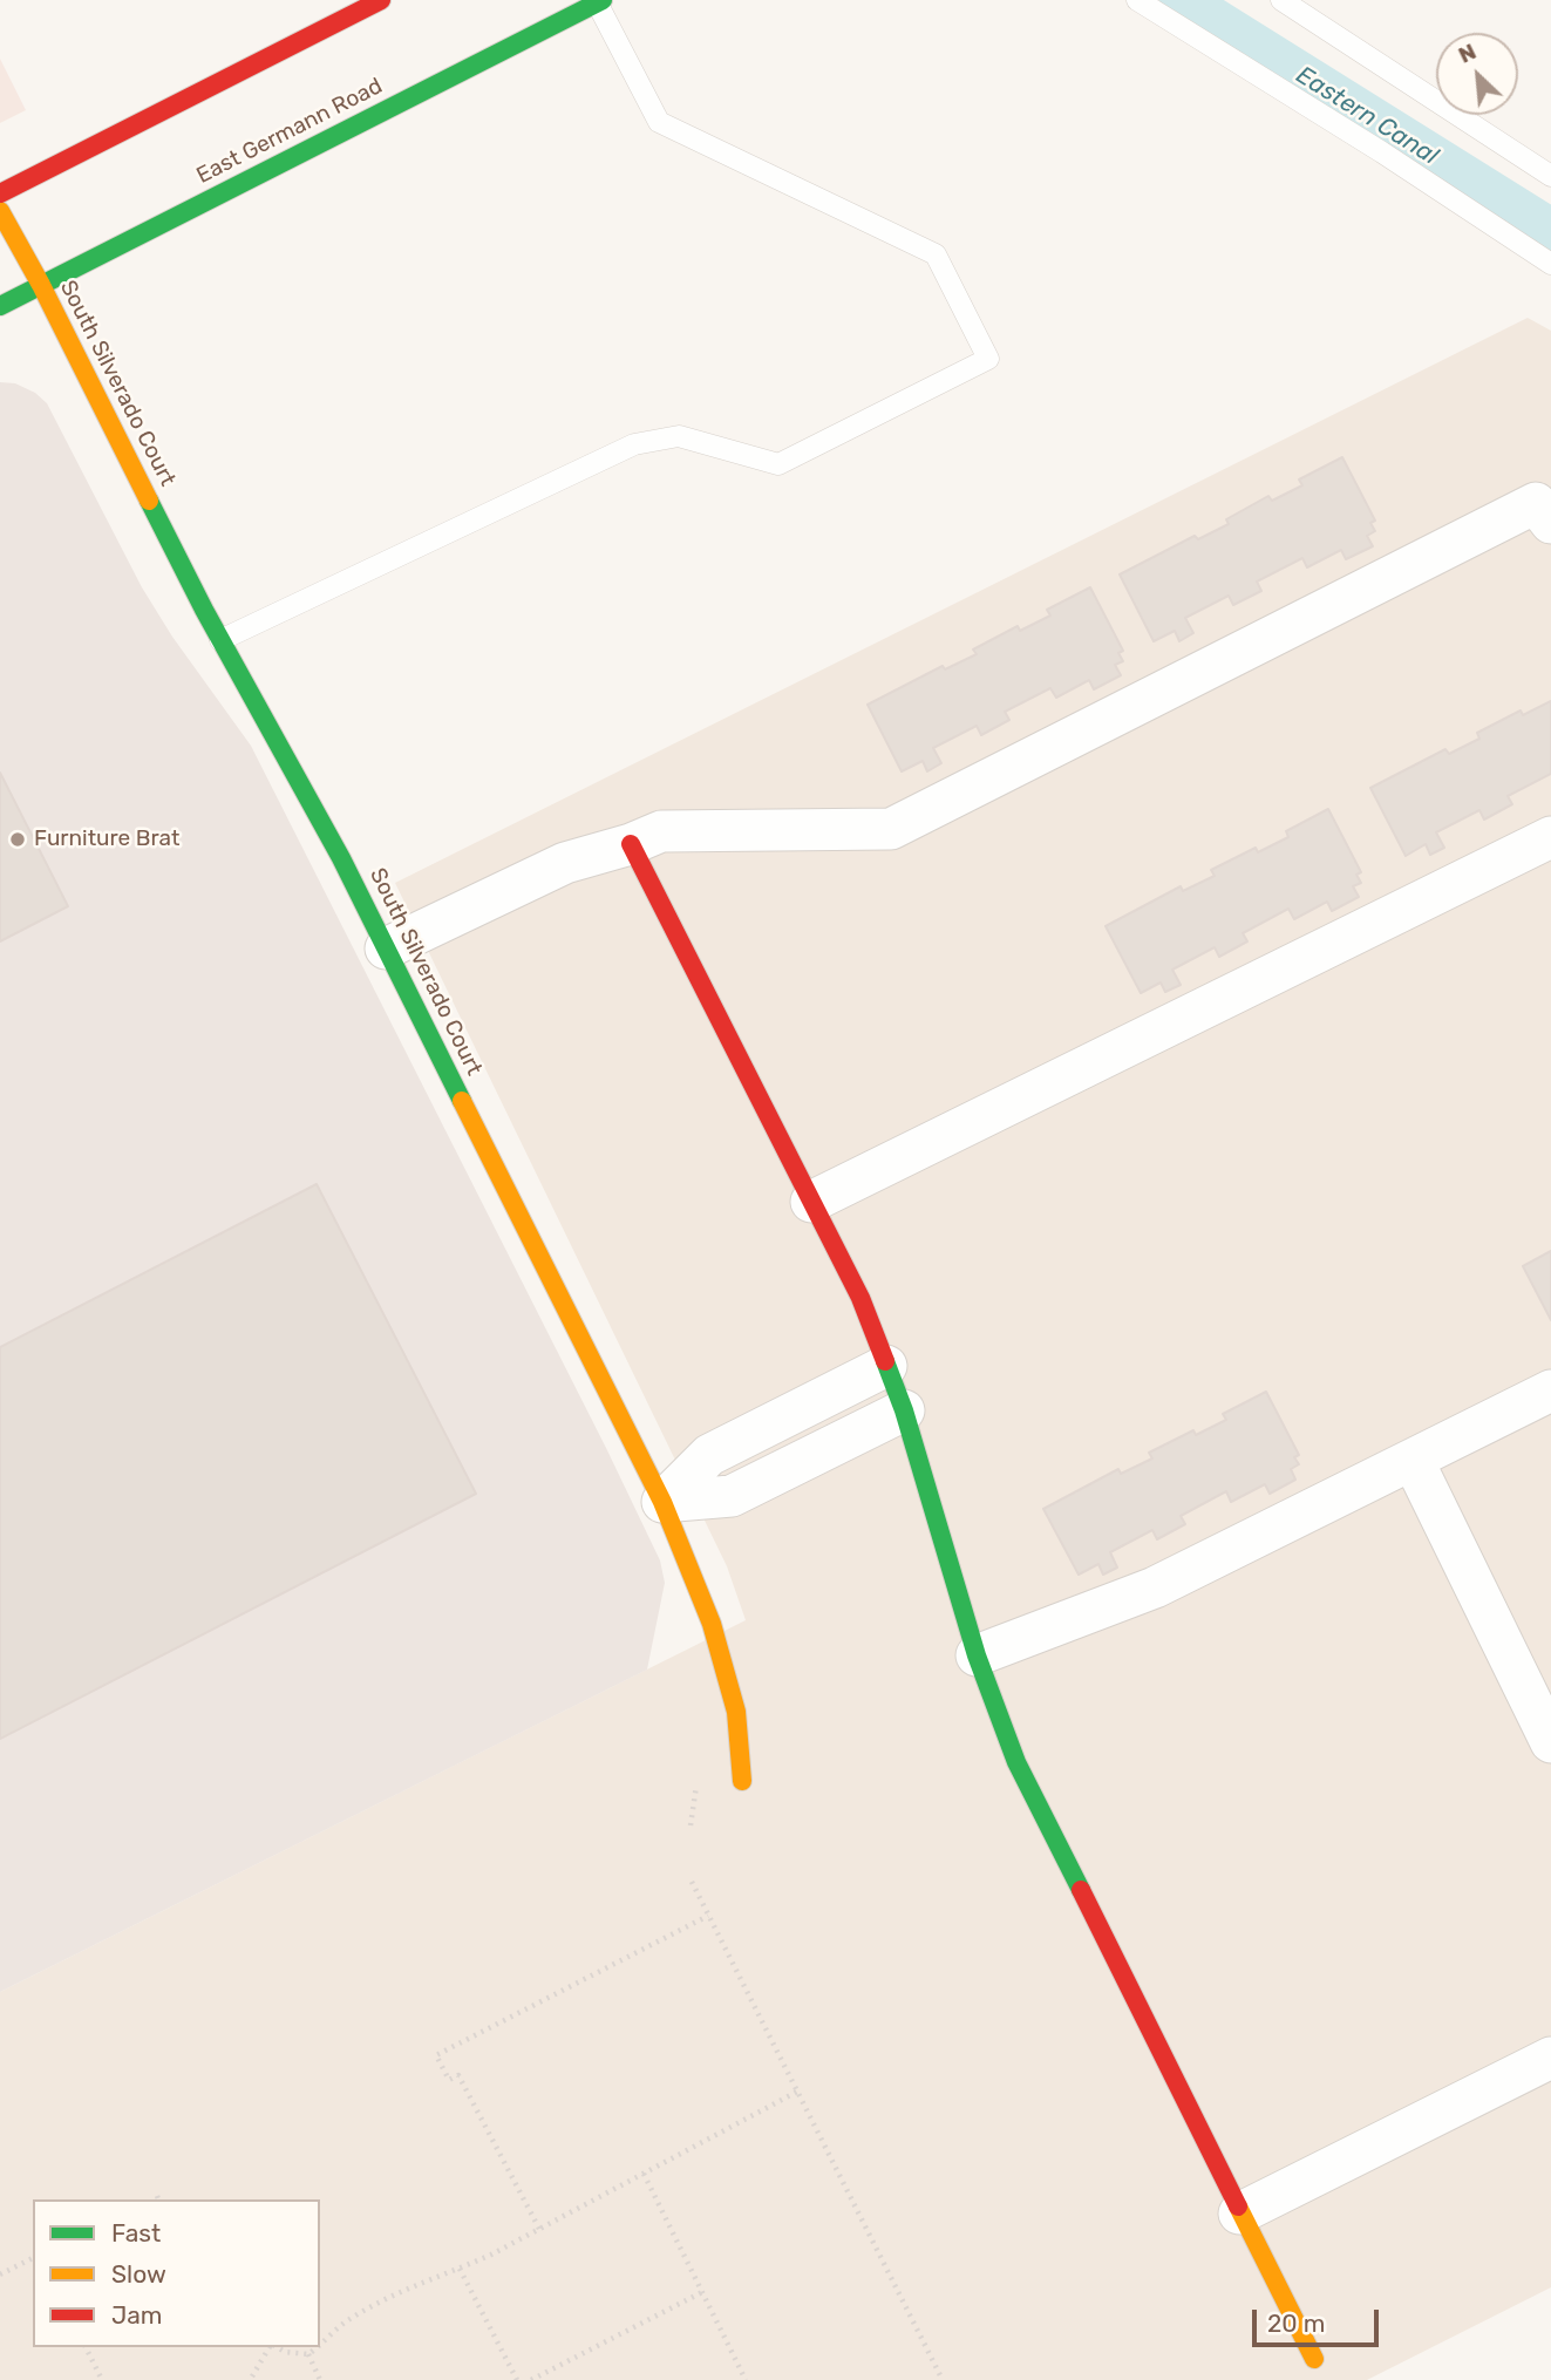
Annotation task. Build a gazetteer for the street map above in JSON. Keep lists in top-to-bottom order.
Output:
{
  "streets": {
    "street": ["East Germann Road", "South Silverado Court"]
  },
  "crossings": [
    ["East Germann Road", "South Silverado Court"]
  ],
  "water": ["Eastern Canal"],
  "places": ["Furniture Brat"],
  "legend": ["Fast", "Slow", "Jam"],
  "scale_bar": "20 m",
  "north": "top left"
}
